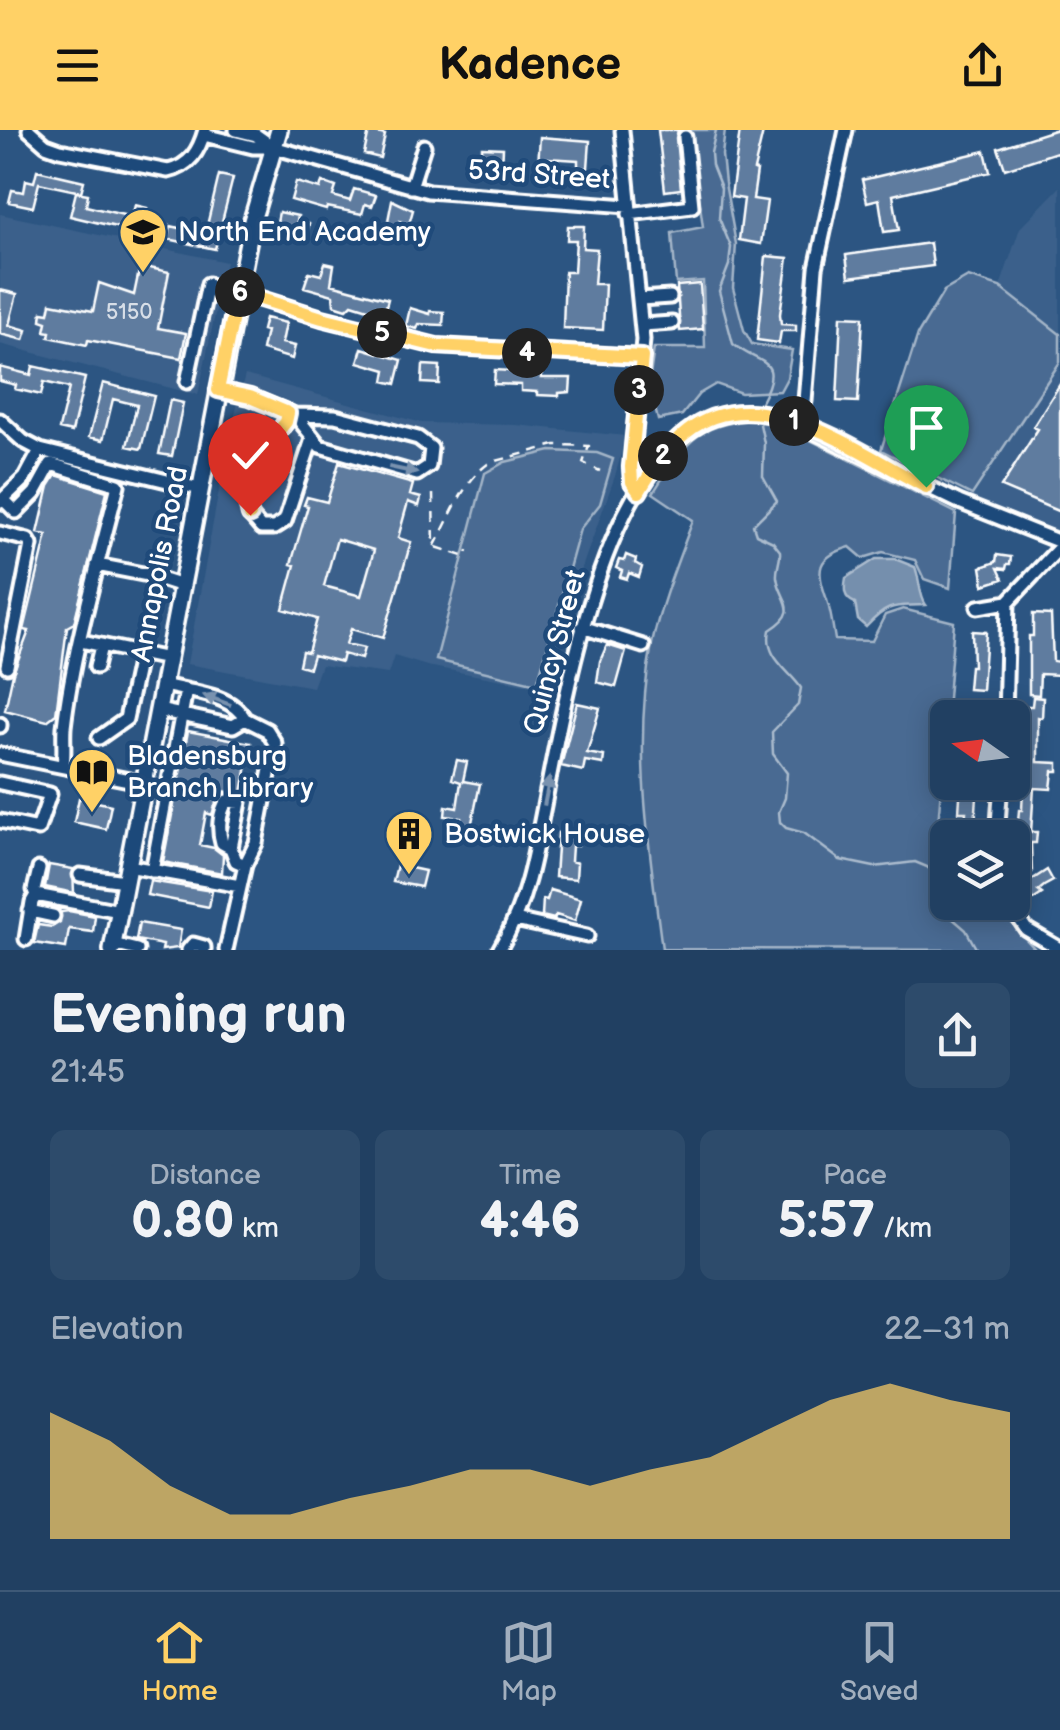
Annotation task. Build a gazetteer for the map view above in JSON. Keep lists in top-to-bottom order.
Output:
{
  "streets": {
    "main road": ["Annapolis Road"],
    "street": ["53rd Street", "Quincy Street"]
  },
  "crossings": [
    ["53rd Street", "Annapolis Road"]
  ],
  "places": {
    "school or university": ["North End Academy"],
    "library": ["Bladensburg Branch Library"],
    "building": ["Bostwick House"]
  },
  "house_numbers": ["5150"],
  "north": "left",
  "page": {
    "header": "Kadence",
    "pins": [
      "6",
      "5",
      "4",
      "3",
      "1",
      "2"
    ],
    "heading": ["Evening run", "21:45"],
    "stats": [
      ["Distance", "0.80 km"],
      ["Time", "4:46"],
      ["Pace", "5:57 /km"]
    ],
    "chart": ["Elevation", "22–31 m"],
    "tabs": ["Home", "Map", "Saved"]
  }
}
